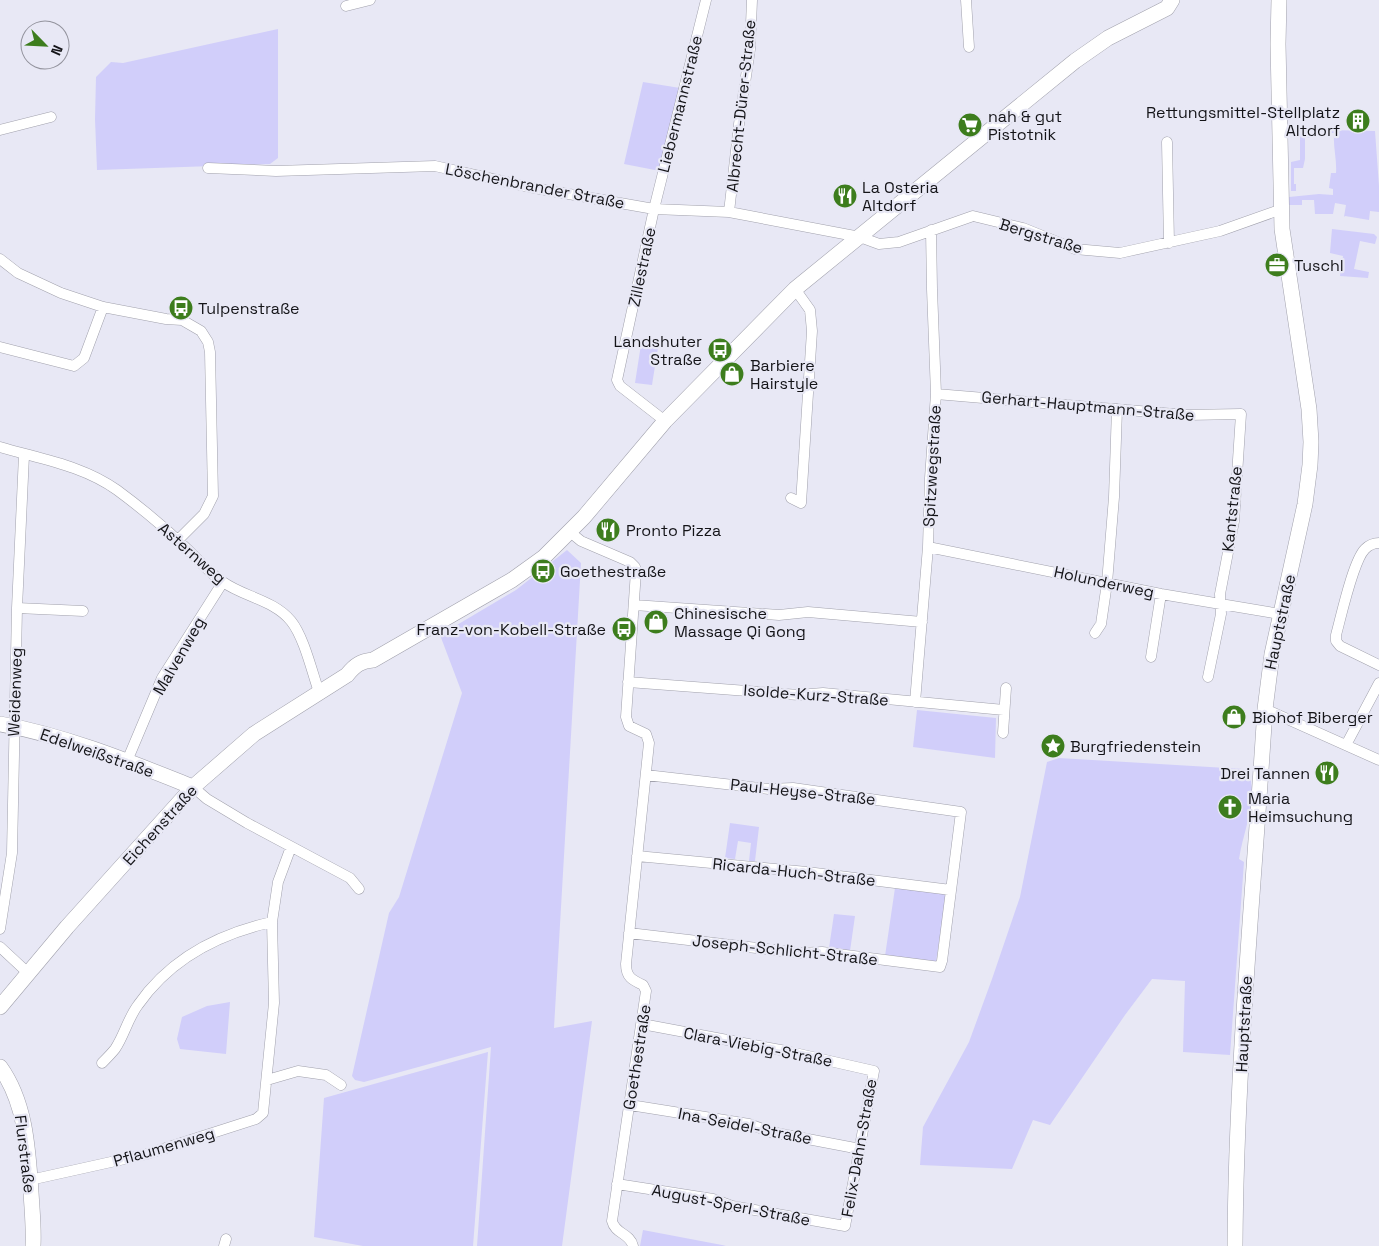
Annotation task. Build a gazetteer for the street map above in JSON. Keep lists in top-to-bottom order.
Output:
{
  "streets": {
    "street": [
      "Liebermannstraße",
      "Albrecht-Dürer-Straße",
      "Löschenbrander Straße",
      "Bergstraße",
      "Zillestraße",
      "Gerhart-Hauptmann-Straße",
      "Spitzwegstraße",
      "Kantstraße",
      "Asternweg",
      "Holunderweg",
      "Hauptstraße",
      "Malvenweg",
      "Weidenweg",
      "Isolde-Kurz-Straße",
      "Edelweißstraße",
      "Paul-Heyse-Straße",
      "Eichenstraße",
      "Ricarda-Huch-Straße",
      "Joseph-Schlicht-Straße",
      "Clara-Viebig-Straße",
      "Goethestraße",
      "Ina-Seidel-Straße",
      "Pflaumenweg",
      "Felix-Dahn-Straße",
      "Flurstraße",
      "August-Sperl-Straße"
    ]
  },
  "crossings": [
    ["Liebermannstraße", "Löschenbrander Straße"],
    ["Liebermannstraße", "Zillestraße"],
    ["Albrecht-Dürer-Straße", "Löschenbrander Straße"],
    ["Löschenbrander Straße", "Bergstraße"],
    ["Löschenbrander Straße", "Zillestraße"],
    ["Bergstraße", "Spitzwegstraße"],
    ["Bergstraße", "Hauptstraße"],
    ["Zillestraße", "Eichenstraße"],
    ["Gerhart-Hauptmann-Straße", "Spitzwegstraße"],
    ["Gerhart-Hauptmann-Straße", "Kantstraße"],
    ["Spitzwegstraße", "Holunderweg"],
    ["Spitzwegstraße", "Isolde-Kurz-Straße"],
    ["Kantstraße", "Holunderweg"],
    ["Asternweg", "Malvenweg"],
    ["Asternweg", "Weidenweg"],
    ["Asternweg", "Eichenstraße"],
    ["Holunderweg", "Hauptstraße"],
    ["Malvenweg", "Edelweißstraße"],
    ["Weidenweg", "Edelweißstraße"],
    ["Isolde-Kurz-Straße", "Goethestraße"],
    ["Edelweißstraße", "Eichenstraße"],
    ["Paul-Heyse-Straße", "Ricarda-Huch-Straße"],
    ["Paul-Heyse-Straße", "Joseph-Schlicht-Straße"],
    ["Paul-Heyse-Straße", "Goethestraße"],
    ["Eichenstraße", "Goethestraße"],
    ["Ricarda-Huch-Straße", "Joseph-Schlicht-Straße"],
    ["Ricarda-Huch-Straße", "Goethestraße"],
    ["Joseph-Schlicht-Straße", "Goethestraße"],
    ["Clara-Viebig-Straße", "Goethestraße"],
    ["Clara-Viebig-Straße", "Felix-Dahn-Straße"],
    ["Goethestraße", "Ina-Seidel-Straße"],
    ["Goethestraße", "August-Sperl-Straße"],
    ["Ina-Seidel-Straße", "Felix-Dahn-Straße"],
    ["Pflaumenweg", "Flurstraße"],
    ["Felix-Dahn-Straße", "August-Sperl-Straße"]
  ],
  "places": {
    "building": ["Rettungsmittel-Stellplatz Altdorf"],
    "supermarket": ["nah & gut Pistotnik"],
    "restaurant": ["La Osteria Altdorf", "Pronto Pizza", "Drei Tannen"],
    "office": ["Tuschl"],
    "bus stop": [
      "Tulpenstraße",
      "Landshuter Straße",
      "Goethestraße",
      "Franz-von-Kobell-Straße"
    ],
    "shop": ["Barbiere Hairstyle", "Chinesische Massage Qi Gong", "Biohof Biberger"],
    "place": ["Burgfriedenstein"],
    "church": ["Maria Heimsuchung"]
  },
  "north": "bottom right"
}
